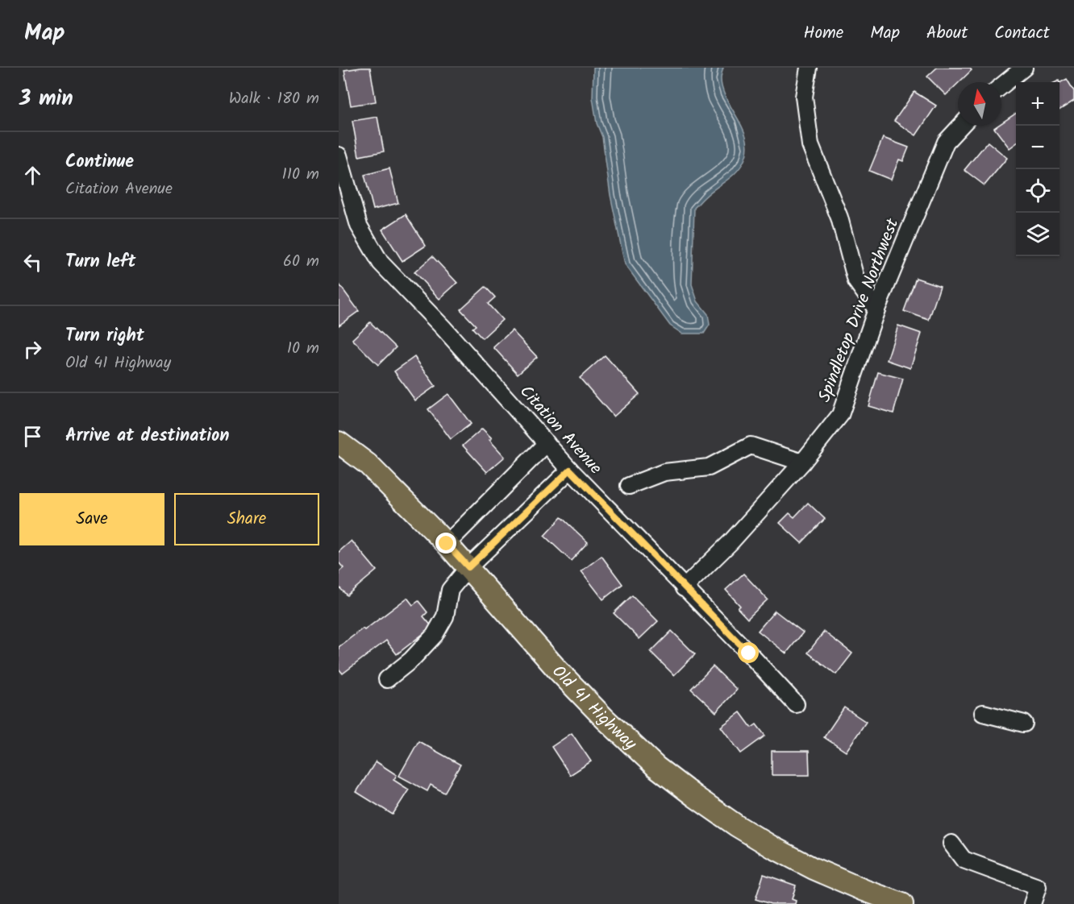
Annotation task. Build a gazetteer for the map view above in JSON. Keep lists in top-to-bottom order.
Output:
{
  "streets": {
    "main road": ["Old 41 Highway"],
    "street": ["Spindletop Drive Northwest", "Citation Avenue"]
  },
  "crossings": [
    ["Spindletop Drive Northwest", "Citation Avenue"]
  ],
  "north": "top",
  "page": {
    "header": "Map",
    "nav": [
      "Home",
      "Map",
      "About",
      "Contact"
    ],
    "heading": ["3 min", "Walk · 180 m"],
    "map_buttons": ["+", "−"],
    "list": [
      ["Continue", "Citation Avenue", "110 m"],
      ["Turn left", "60 m"],
      ["Turn right", "Old 41 Highway", "10 m"],
      "Arrive at destination"
    ],
    "buttons": ["Save", "Share"]
  }
}
